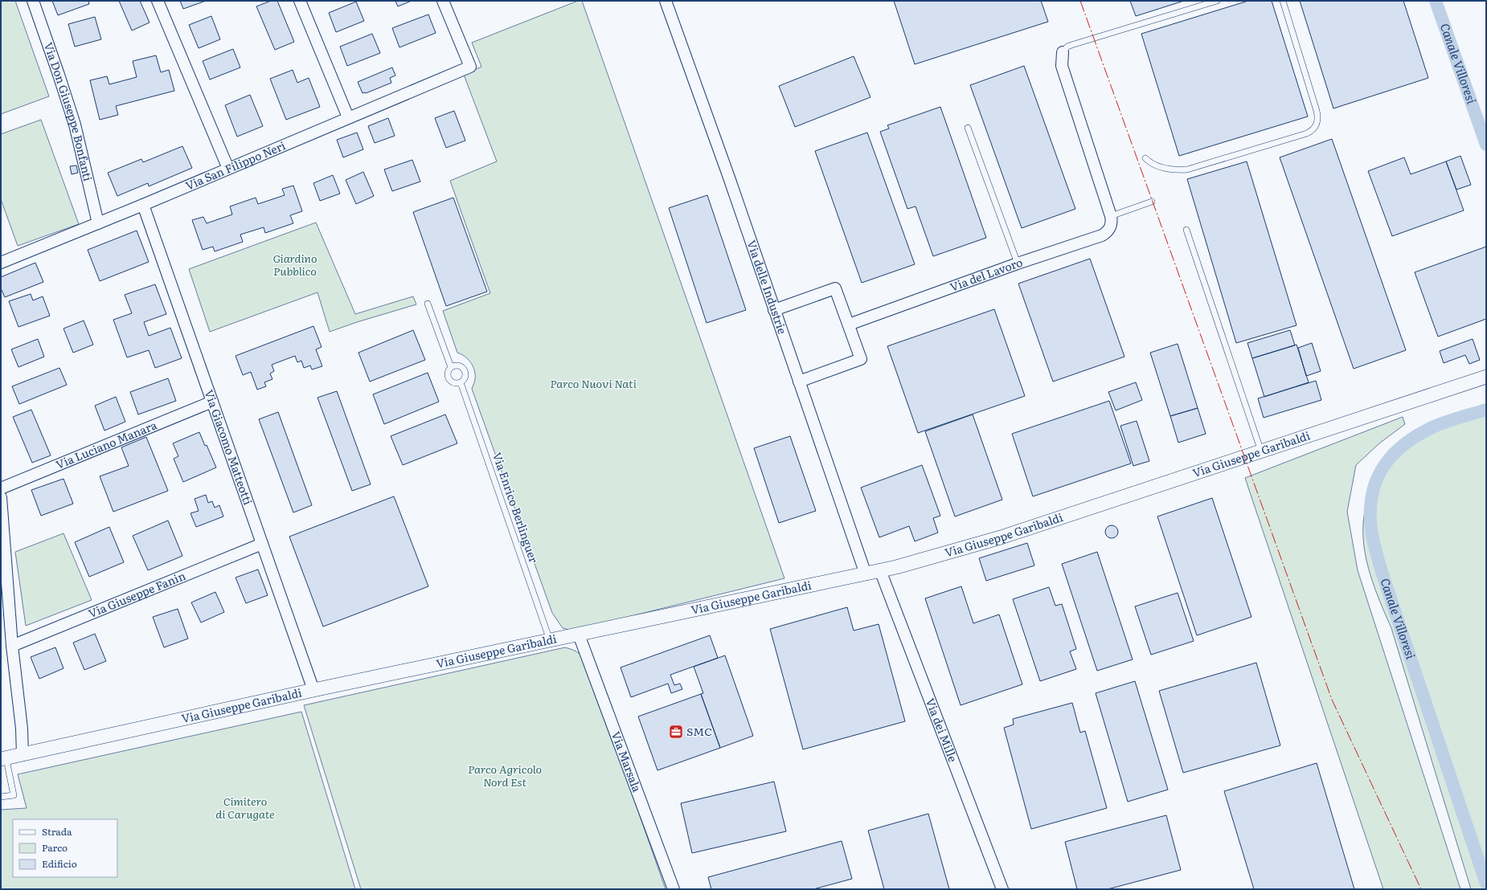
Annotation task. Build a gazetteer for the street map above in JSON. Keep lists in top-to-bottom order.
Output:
{
  "streets": {
    "street": [
      "Via Don Giuseppe Bonfanti",
      "Via San Filippo Neri",
      "Via del Lavoro",
      "Via delle Industrie",
      "Via Luciano Manara",
      "Via Giacomo Matteotti",
      "Via Giuseppe Garibaldi",
      "Via Giuseppe Fanin",
      "Via dei Mille",
      "Via Marsala"
    ],
    "lane": ["Via Enrico Berlinguer"]
  },
  "crossings": [
    ["Via Don Giuseppe Bonfanti", "Via San Filippo Neri"],
    ["Via San Filippo Neri", "Via Giacomo Matteotti"],
    ["Via delle Industrie", "Via Giuseppe Garibaldi"],
    ["Via Luciano Manara", "Via Giacomo Matteotti"],
    ["Via Giacomo Matteotti", "Via Giuseppe Garibaldi"],
    ["Via Giacomo Matteotti", "Via Giuseppe Fanin"],
    ["Via Giuseppe Garibaldi", "Via Enrico Berlinguer"],
    ["Via Giuseppe Garibaldi", "Via dei Mille"],
    ["Via Giuseppe Garibaldi", "Via Marsala"]
  ],
  "water": ["Canale Villoresi"],
  "parks": [
    "Giardino Pubblico",
    "Parco Nuovi Nati",
    "Parco Agricolo Nord Est",
    "Cimitero di Carugate"
  ],
  "places": {
    "office": ["SMC"]
  },
  "legend": ["Strada", "Parco", "Edificio"]
}
